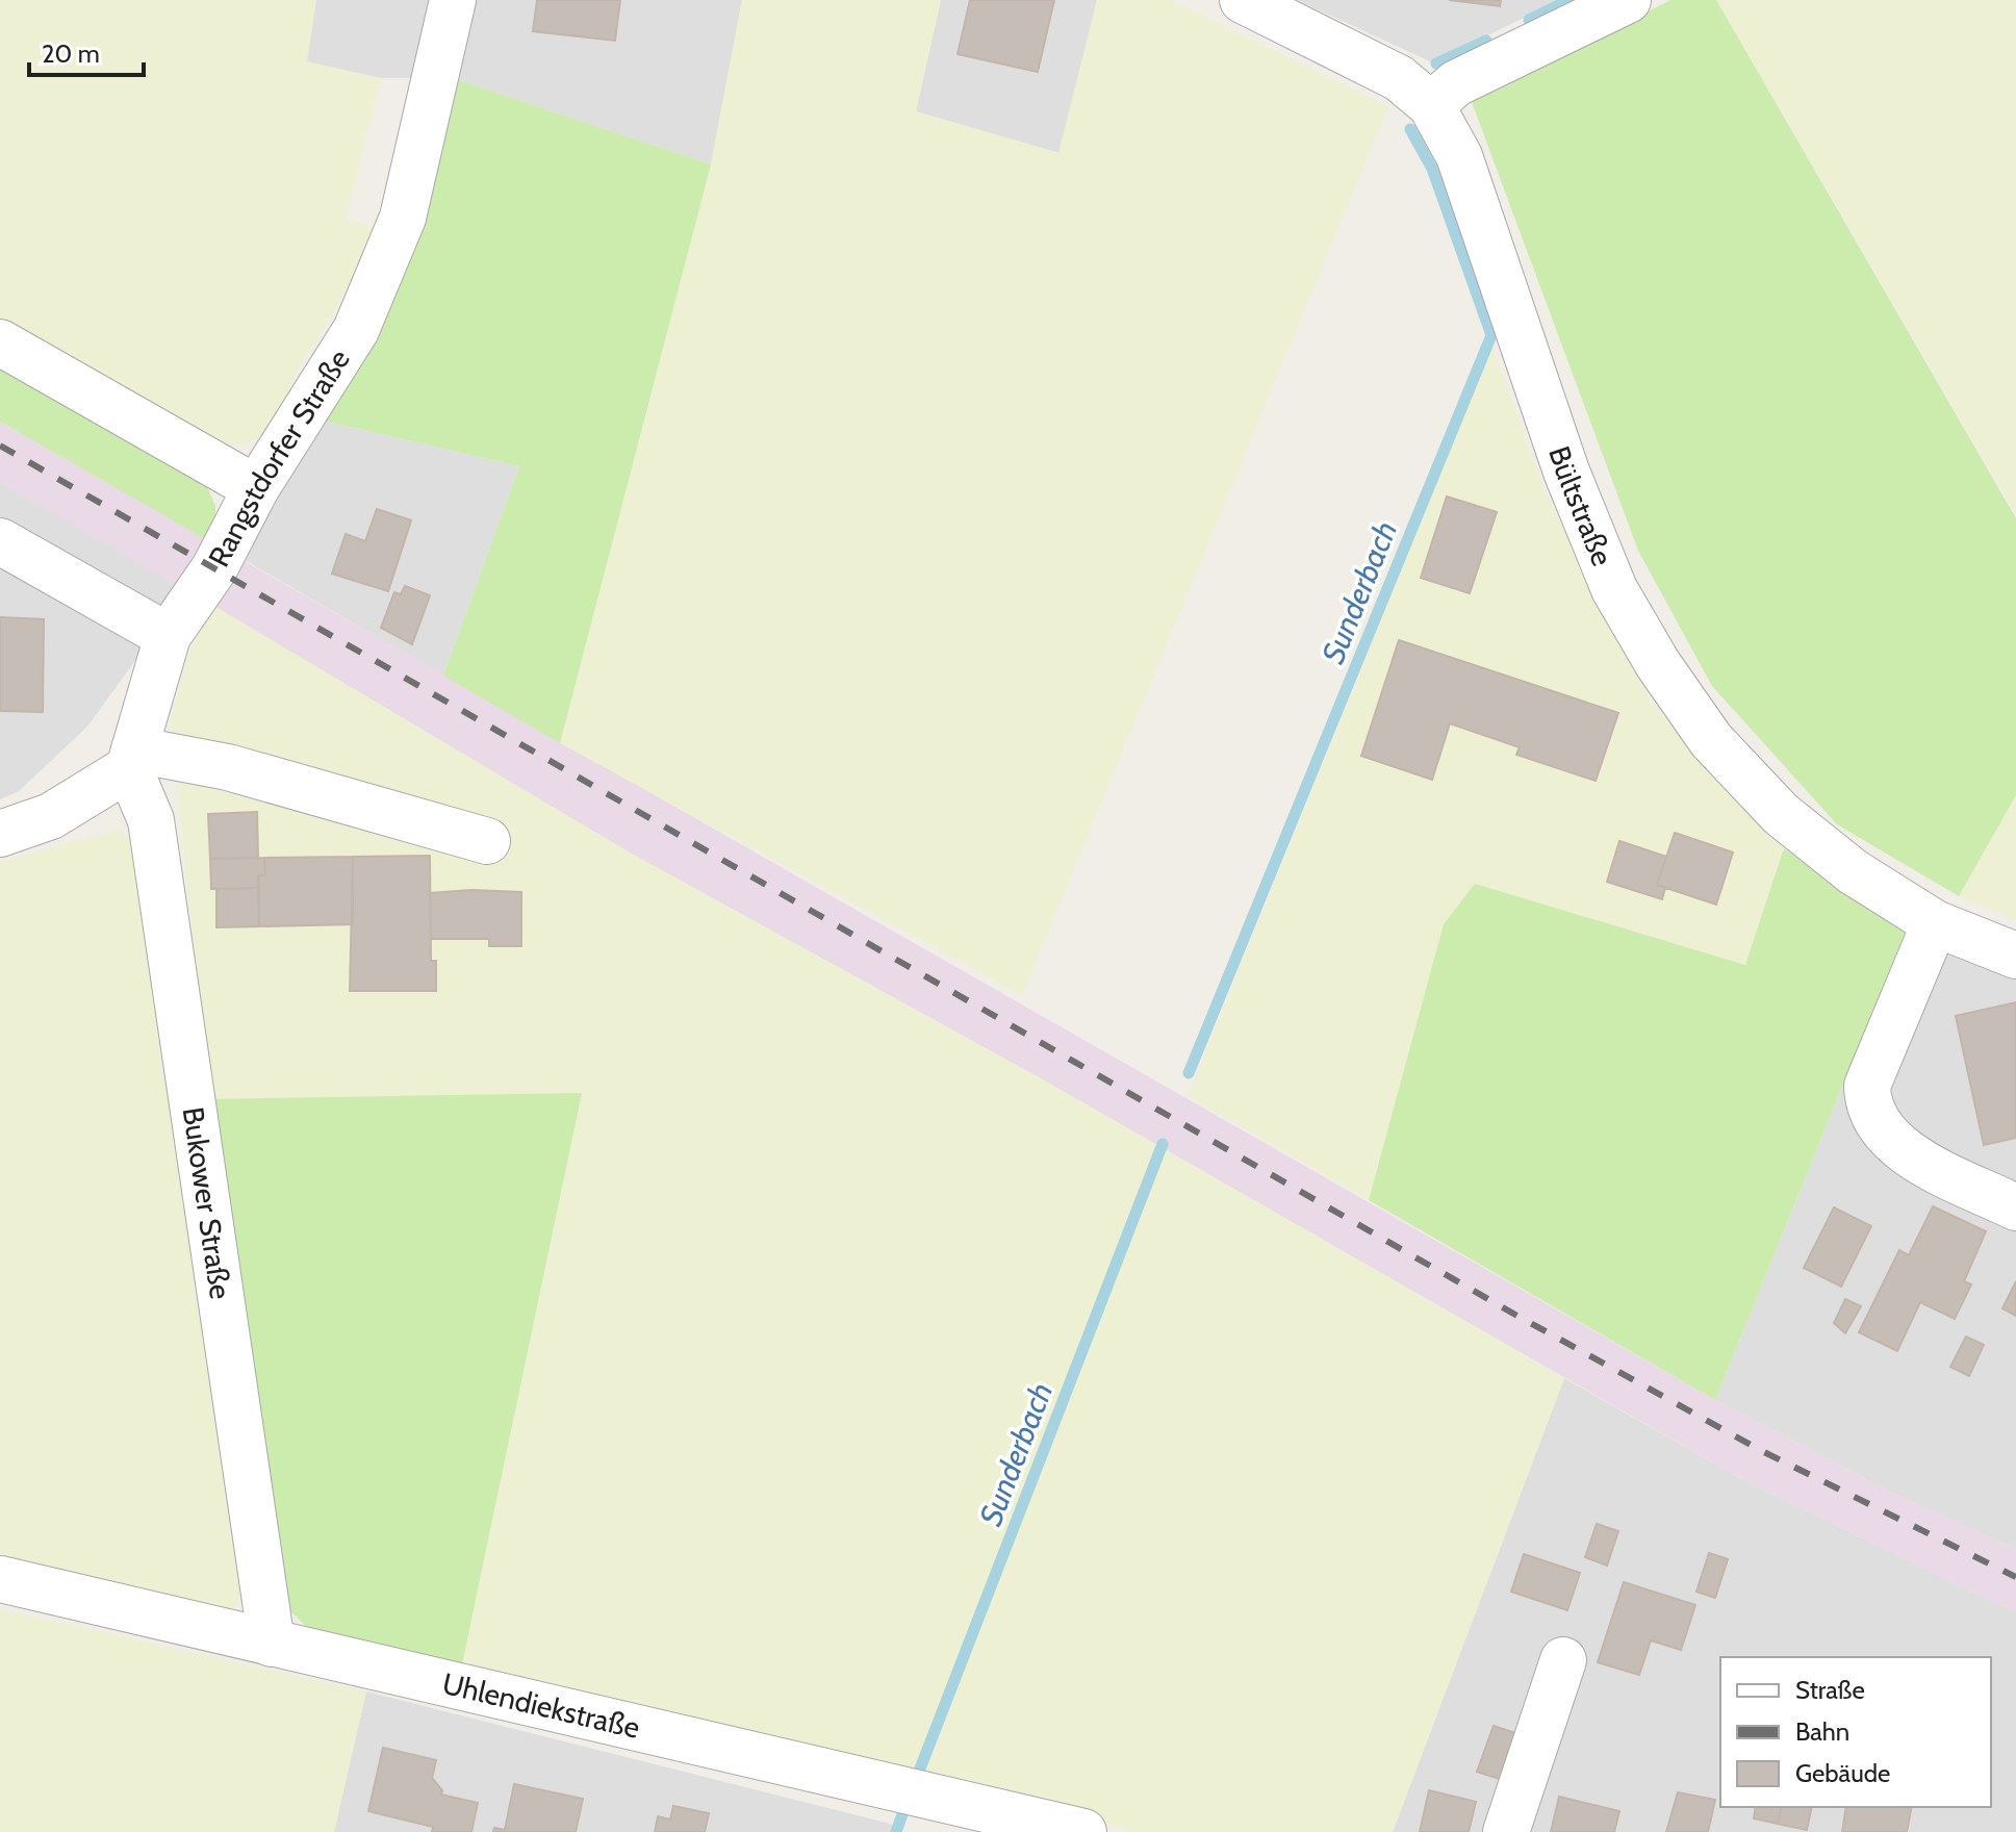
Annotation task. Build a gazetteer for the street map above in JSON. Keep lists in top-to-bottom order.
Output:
{
  "streets": {
    "street": [
      "Rangstdorfer Straße",
      "Bültstraße",
      "Bukower Straße",
      "Uhlendiekstraße"
    ]
  },
  "crossings": [
    ["Rangstdorfer Straße", "Bukower Straße"],
    ["Bukower Straße", "Uhlendiekstraße"]
  ],
  "water": ["Sunderbach"],
  "legend": ["Straße", "Bahn", "Gebäude"],
  "scale_bar": "20 m"
}
